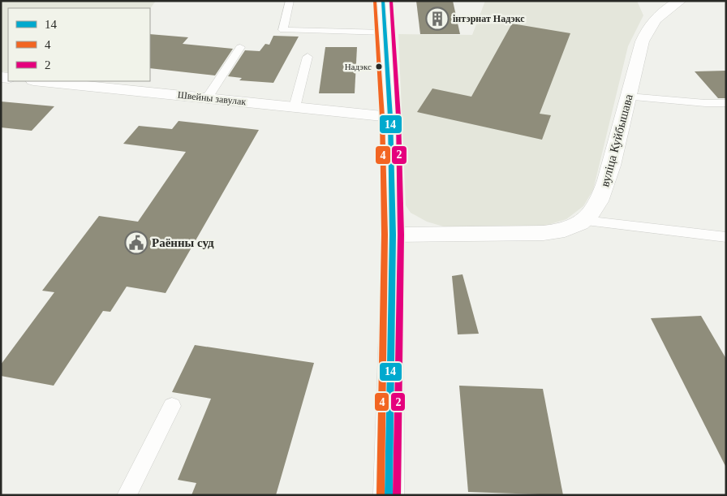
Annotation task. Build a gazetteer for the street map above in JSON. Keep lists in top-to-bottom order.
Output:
{
  "streets": {
    "street": ["Швейны завулак", "вуліца Куйбышава"]
  },
  "places": {
    "building": ["інтэрнат Надэкс"],
    "other": ["Надэкс"],
    "public building": ["Раённы суд"]
  },
  "lines": ["transit line 14", "transit line 2", "transit line 4"],
  "legend": ["14", "4", "2"]
}
